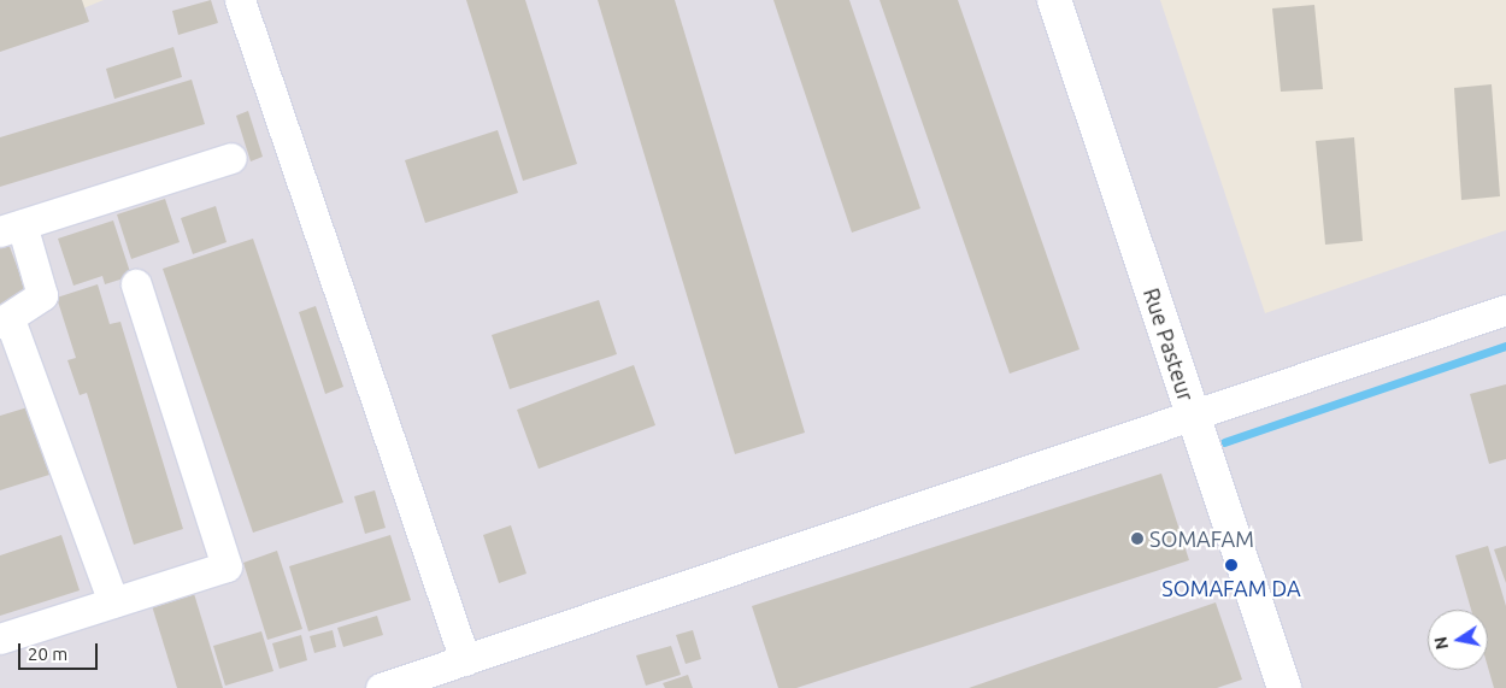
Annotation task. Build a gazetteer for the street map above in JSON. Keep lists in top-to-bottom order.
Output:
{
  "streets": {
    "main road": ["Rue Pasteur"]
  },
  "places": ["SOMAFAM", "SOMAFAM DA"],
  "scale_bar": "20 m",
  "north": "left"
}
